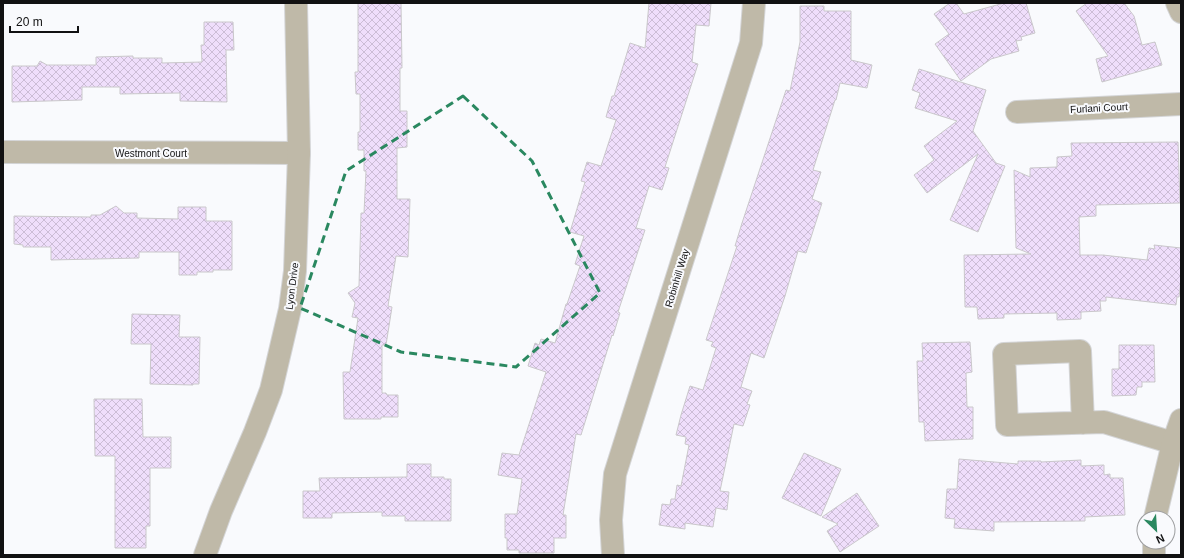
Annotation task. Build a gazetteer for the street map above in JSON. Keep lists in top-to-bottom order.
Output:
{
  "streets": {
    "street": [
      "Furlani Court",
      "Westmont Court",
      "Robinhill Way",
      "Lyon Drive"
    ]
  },
  "crossings": [
    ["Westmont Court", "Lyon Drive"]
  ],
  "scale_bar": "20 m",
  "north": "bottom right"
}
